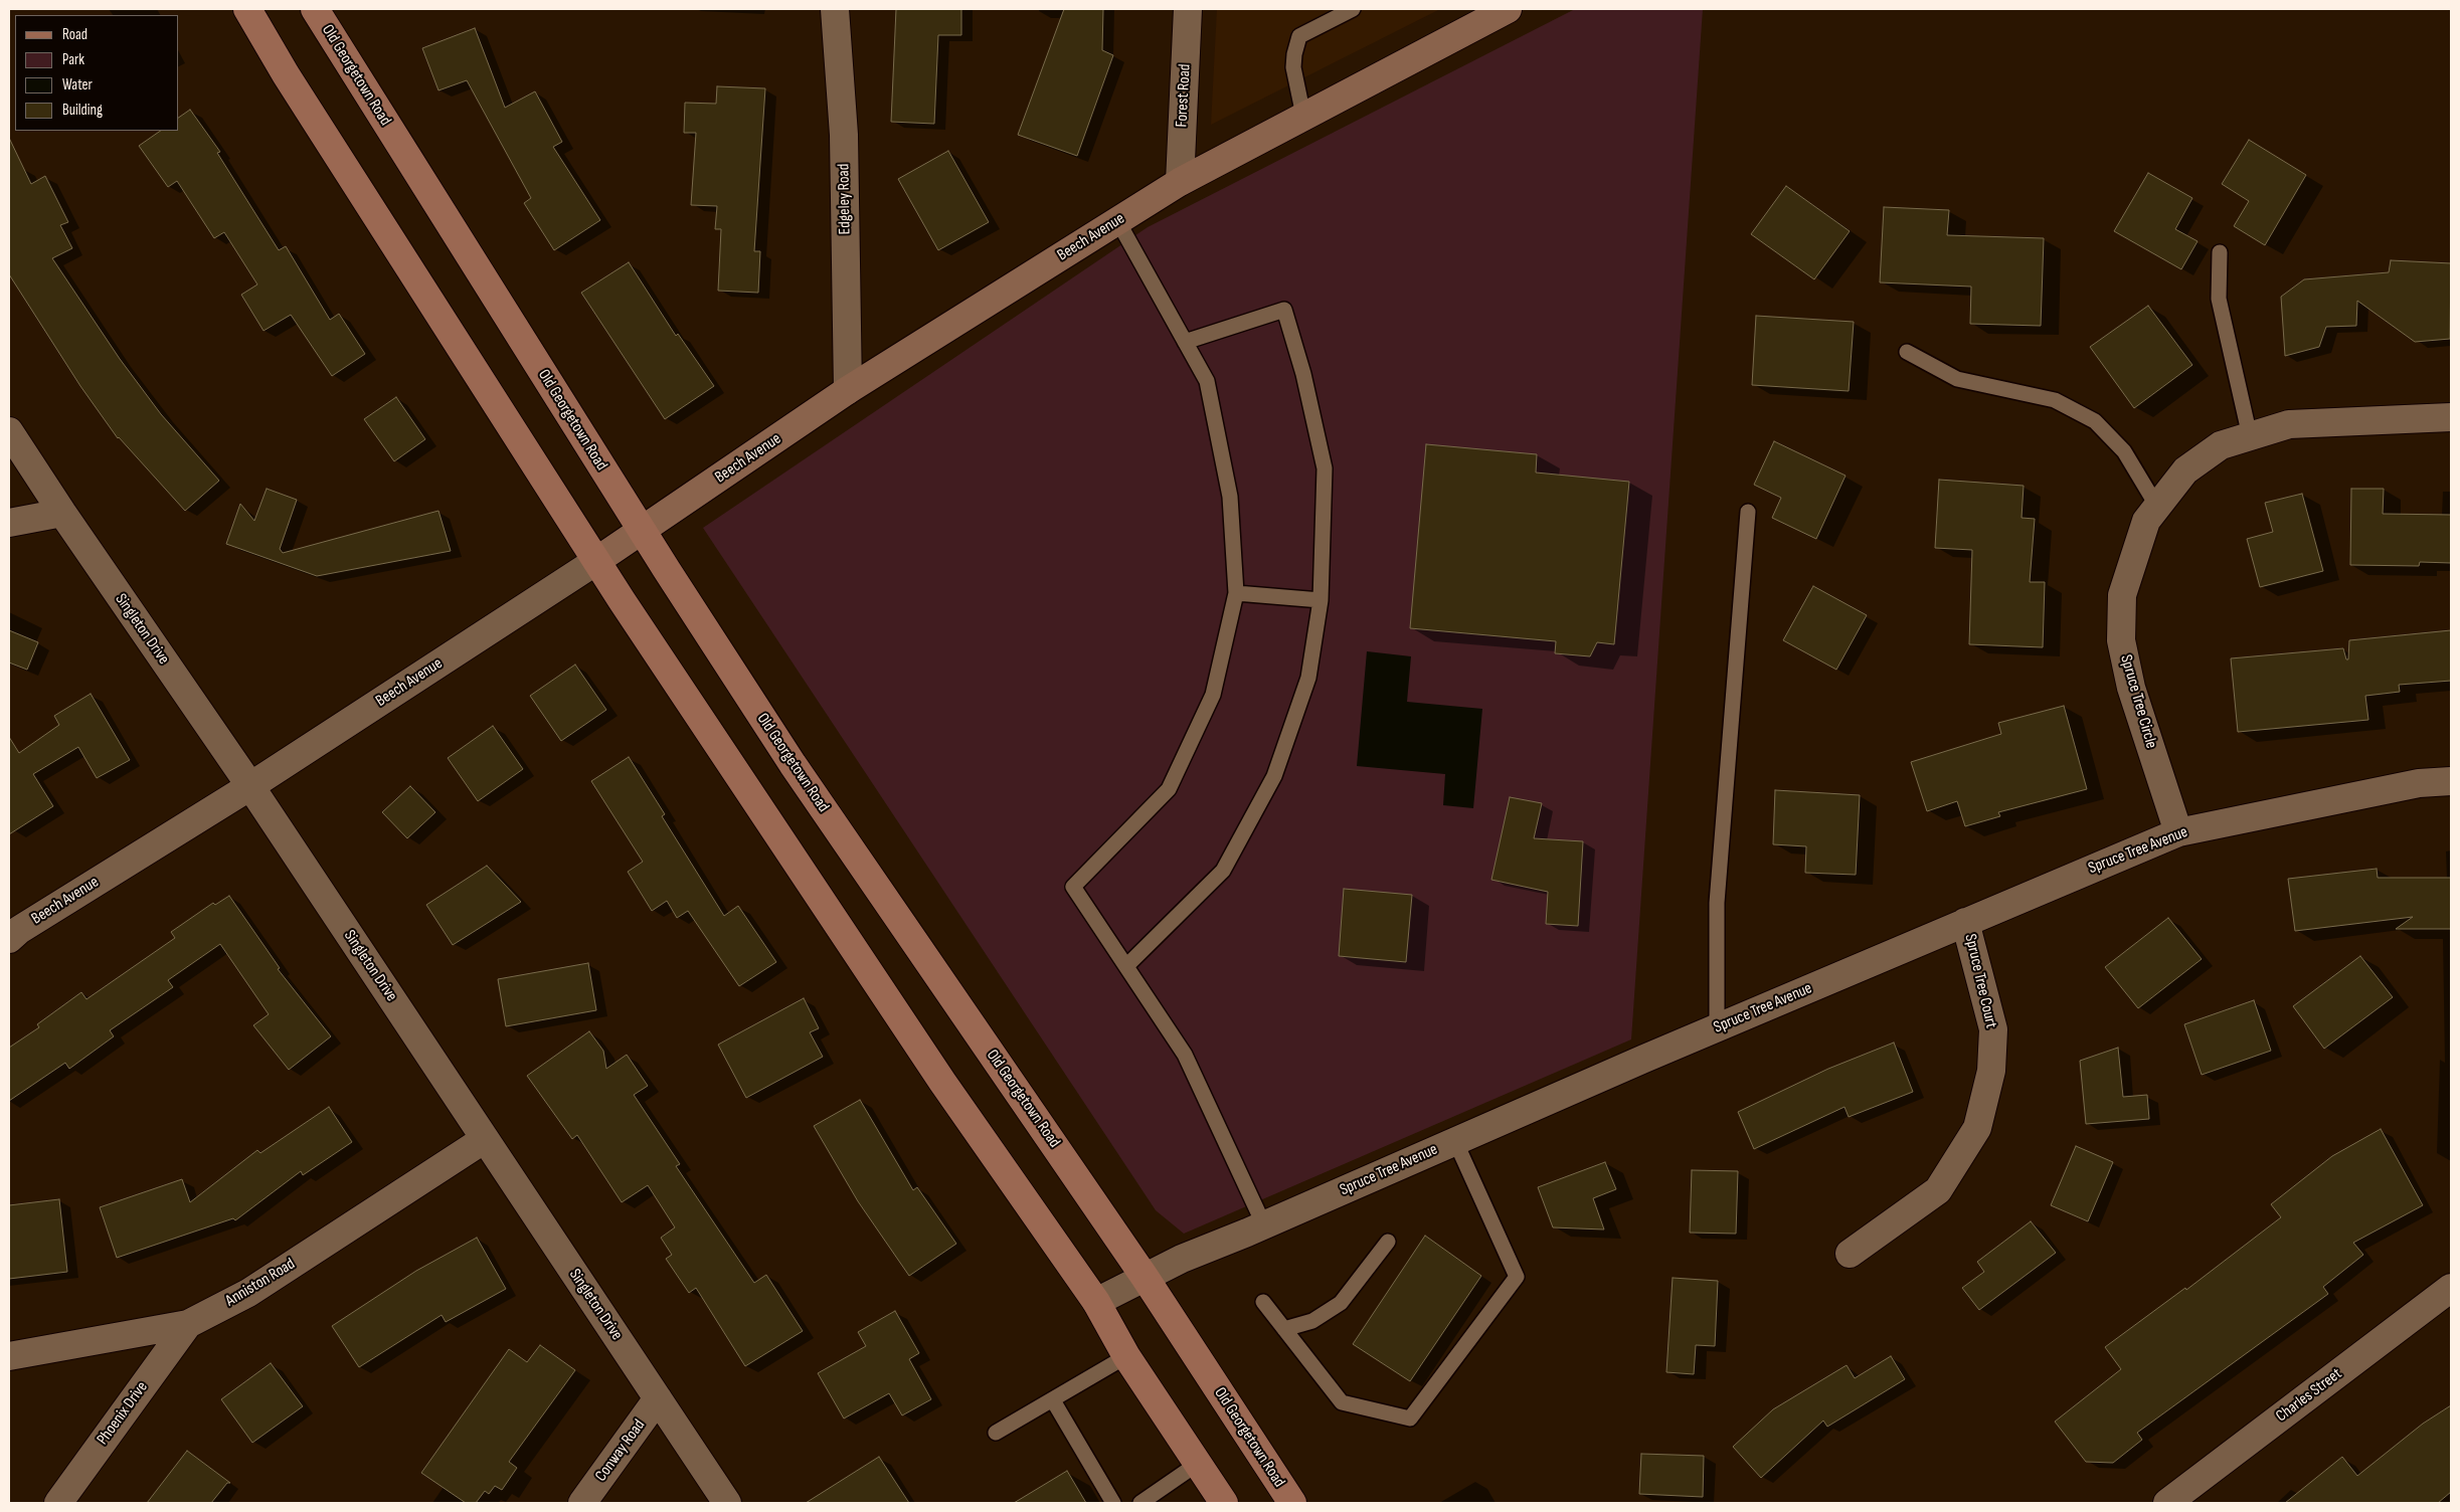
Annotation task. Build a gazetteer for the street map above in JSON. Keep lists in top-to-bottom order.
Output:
{
  "streets": {
    "main road": ["Old Georgetown Road"],
    "street": [
      "Forest Road",
      "Edgeley Road",
      "Beech Avenue",
      "Singleton Drive",
      "Spruce Tree Circle",
      "Spruce Tree Avenue",
      "Spruce Tree Court",
      "Anniston Road",
      "Charles Street",
      "Phoenix Drive",
      "Conway Road"
    ]
  },
  "crossings": [
    ["Old Georgetown Road", "Beech Avenue"],
    ["Old Georgetown Road", "Spruce Tree Avenue"],
    ["Forest Road", "Beech Avenue"],
    ["Edgeley Road", "Beech Avenue"],
    ["Beech Avenue", "Singleton Drive"],
    ["Singleton Drive", "Anniston Road"],
    ["Singleton Drive", "Conway Road"],
    ["Spruce Tree Circle", "Spruce Tree Avenue"],
    ["Spruce Tree Avenue", "Spruce Tree Court"],
    ["Anniston Road", "Phoenix Drive"]
  ],
  "legend": [
    "Road",
    "Park",
    "Water",
    "Building"
  ]
}
